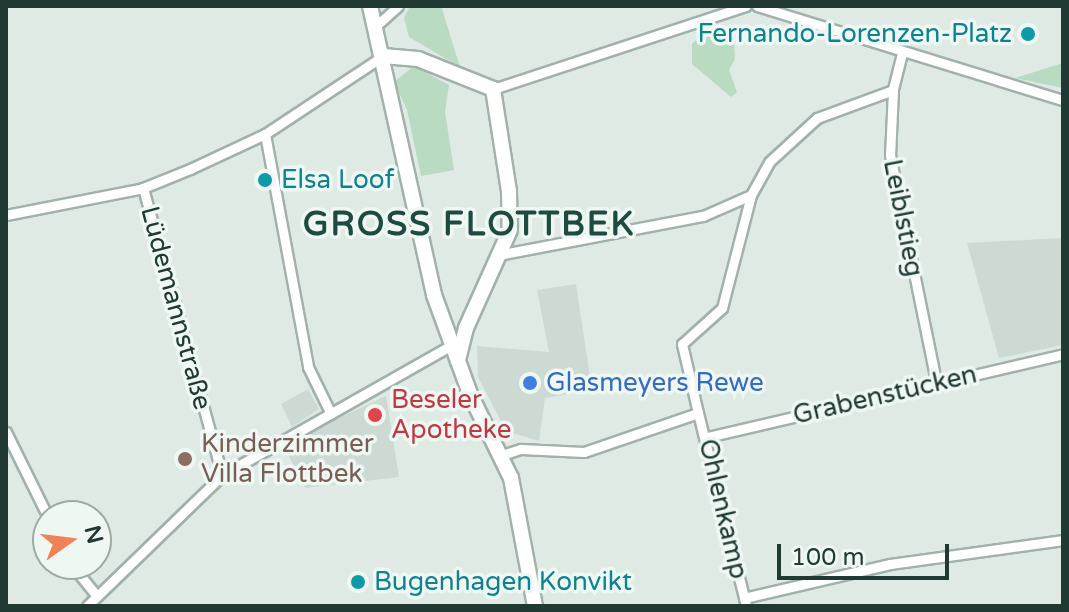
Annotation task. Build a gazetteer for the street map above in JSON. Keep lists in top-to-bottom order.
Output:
{
  "streets": {
    "street": [
      "Leiblstieg",
      "Lüdemannstraße",
      "Grabenstücken",
      "Ohlenkamp"
    ]
  },
  "crossings": [
    ["Leiblstieg", "Grabenstücken"],
    ["Grabenstücken", "Ohlenkamp"]
  ],
  "districts": ["GROSS FLOTTBEK"],
  "places": [
    "Fernando-Lorenzen-Platz",
    "Elsa Loof",
    "Glasmeyers Rewe",
    "Beseler Apotheke",
    "Kinderzimmer Villa Flottbek",
    "Bugenhagen Konvikt"
  ],
  "scale_bar": "100 m",
  "north": "right"
}
